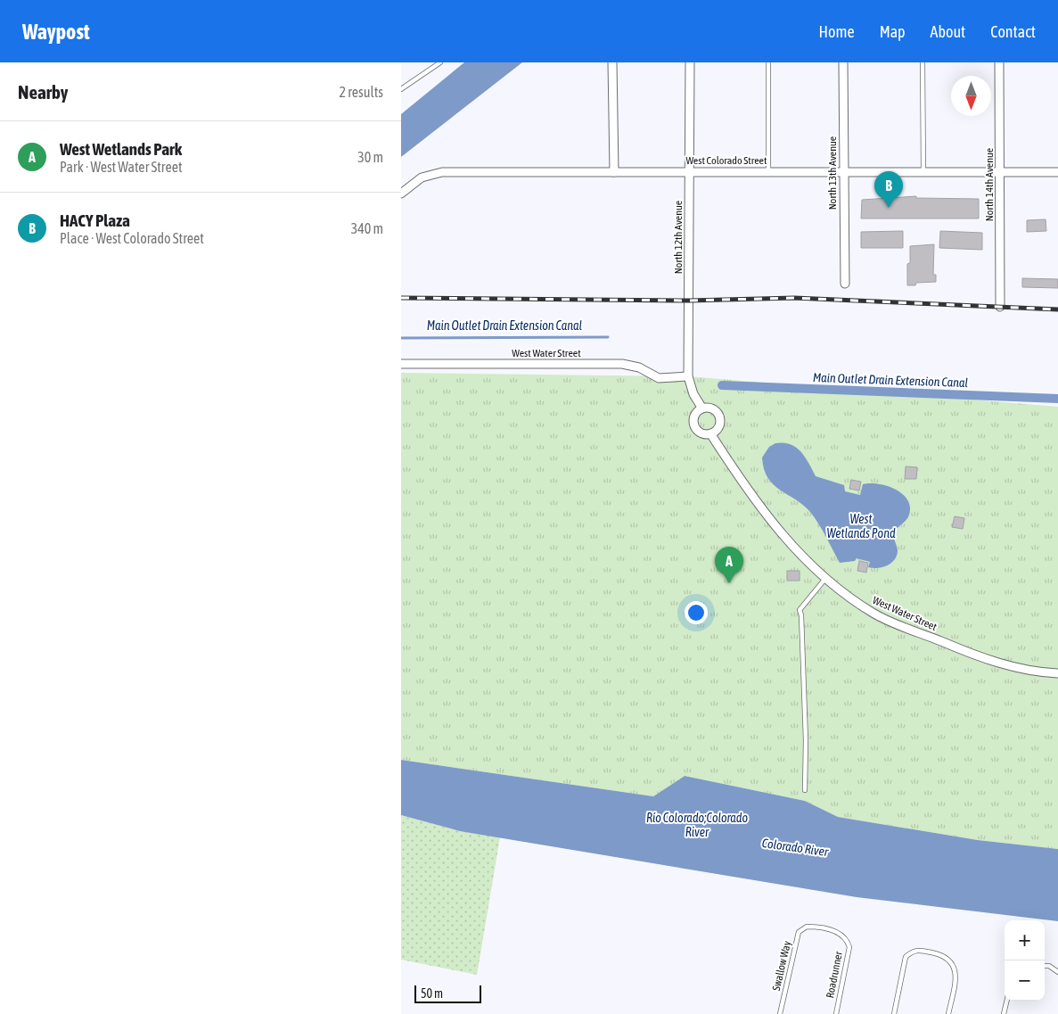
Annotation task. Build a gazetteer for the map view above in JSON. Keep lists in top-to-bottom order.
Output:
{
  "streets": {
    "street": [
      "West Colorado Street",
      "North 13th Avenue",
      "North 14th Avenue",
      "North 12th Avenue",
      "West Water Street"
    ],
    "lane": ["Swallow Way", "Roadrunner"]
  },
  "crossings": [
    ["West Colorado Street", "North 13th Avenue"],
    ["West Colorado Street", "North 14th Avenue"],
    ["West Colorado Street", "North 12th Avenue"],
    ["North 12th Avenue", "West Water Street"],
    ["Swallow Way", "Roadrunner"]
  ],
  "water": [
    "Main Outlet Drain Extension Canal",
    "West Wetlands Pond",
    "Río Colorado;Colorado River",
    "Colorado River"
  ],
  "scale_bar": "50 m",
  "north": "bottom",
  "page": {
    "header": "Waypost",
    "nav": [
      "Home",
      "Map",
      "About",
      "Contact"
    ],
    "heading": ["Nearby", "2 results"],
    "list": [
      {
        "mark": "A",
        "name": "West Wetlands Park",
        "note": "Park · West Water Street",
        "value": "30 m"
      },
      {
        "mark": "B",
        "name": "HACY Plaza",
        "note": "Place · West Colorado Street",
        "value": "340 m"
      }
    ],
    "pins": ["B", "A"],
    "map_buttons": ["+", "−"],
    "scale": "50 m"
  }
}
